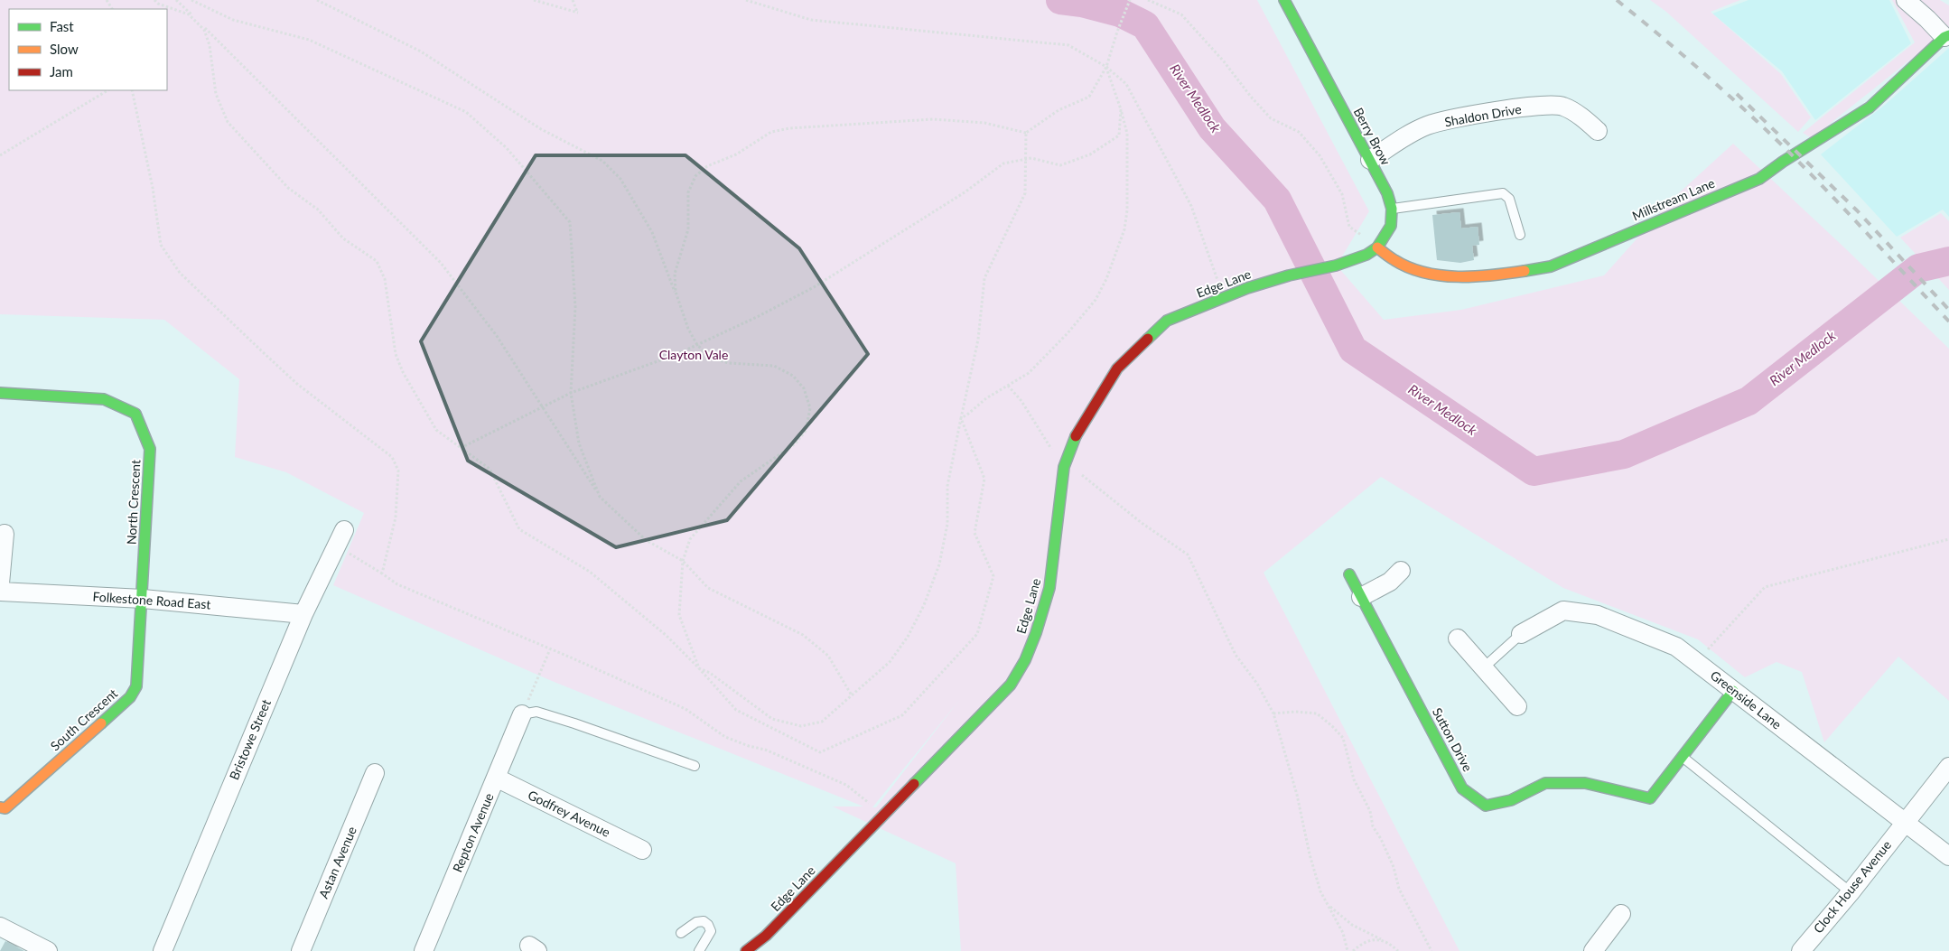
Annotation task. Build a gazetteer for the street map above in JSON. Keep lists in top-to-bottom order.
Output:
{
  "streets": {
    "street": [
      "Shaldon Drive",
      "Berry Brow",
      "Millstream Lane",
      "Edge Lane",
      "North Crescent",
      "Folkestone Road East",
      "Greenside Lane",
      "South Crescent",
      "Bristowe Street",
      "Sutton Drive",
      "Godfrey Avenue",
      "Repton Avenue",
      "Astan Avenue",
      "Clock House Avenue"
    ]
  },
  "crossings": [
    ["Shaldon Drive", "Berry Brow"],
    ["Berry Brow", "Millstream Lane"],
    ["Berry Brow", "Edge Lane"],
    ["Millstream Lane", "Edge Lane"],
    ["North Crescent", "Folkestone Road East"],
    ["North Crescent", "South Crescent"],
    ["Folkestone Road East", "South Crescent"],
    ["Folkestone Road East", "Bristowe Street"],
    ["Greenside Lane", "Sutton Drive"],
    ["Greenside Lane", "Clock House Avenue"],
    ["Godfrey Avenue", "Repton Avenue"]
  ],
  "water": ["River Medlock"],
  "parks": ["Clayton Vale"],
  "legend": ["Fast", "Slow", "Jam"]
}
